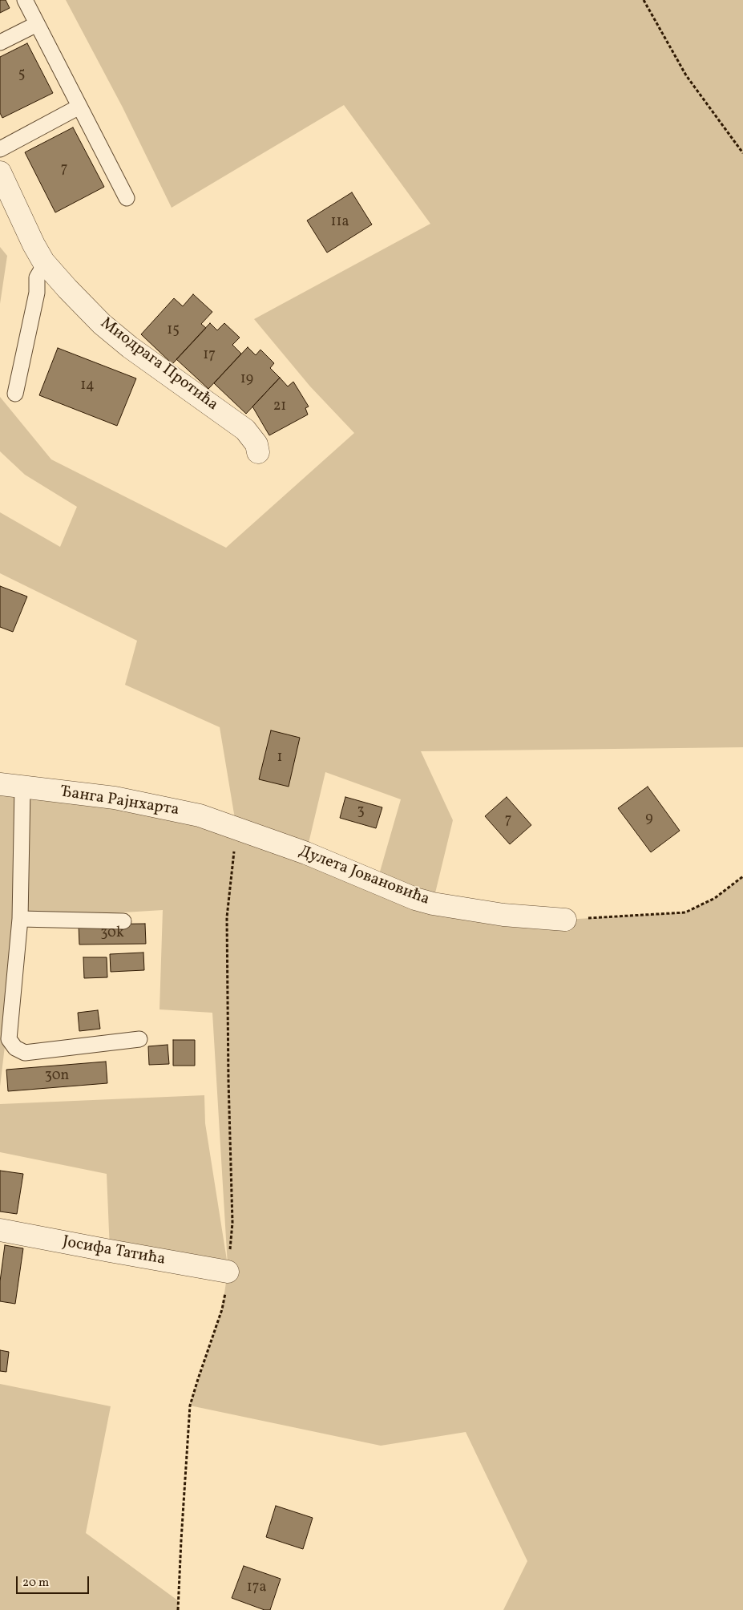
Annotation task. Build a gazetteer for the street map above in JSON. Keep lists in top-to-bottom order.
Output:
{
  "streets": {
    "street": [
      "Миодрага Протића",
      "Ђанга Рајнхарта",
      "Дулета Јовановића",
      "Јосифа Татића"
    ]
  },
  "crossings": [
    ["Ђанга Рајнхарта", "Дулета Јовановића"]
  ],
  "house_numbers": [
    "5",
    "7",
    "11a",
    "15",
    "17",
    "19",
    "14",
    "21",
    "1",
    "3",
    "9",
    "7",
    "30k",
    "30n",
    "17a"
  ],
  "scale_bar": "20 m"
}
